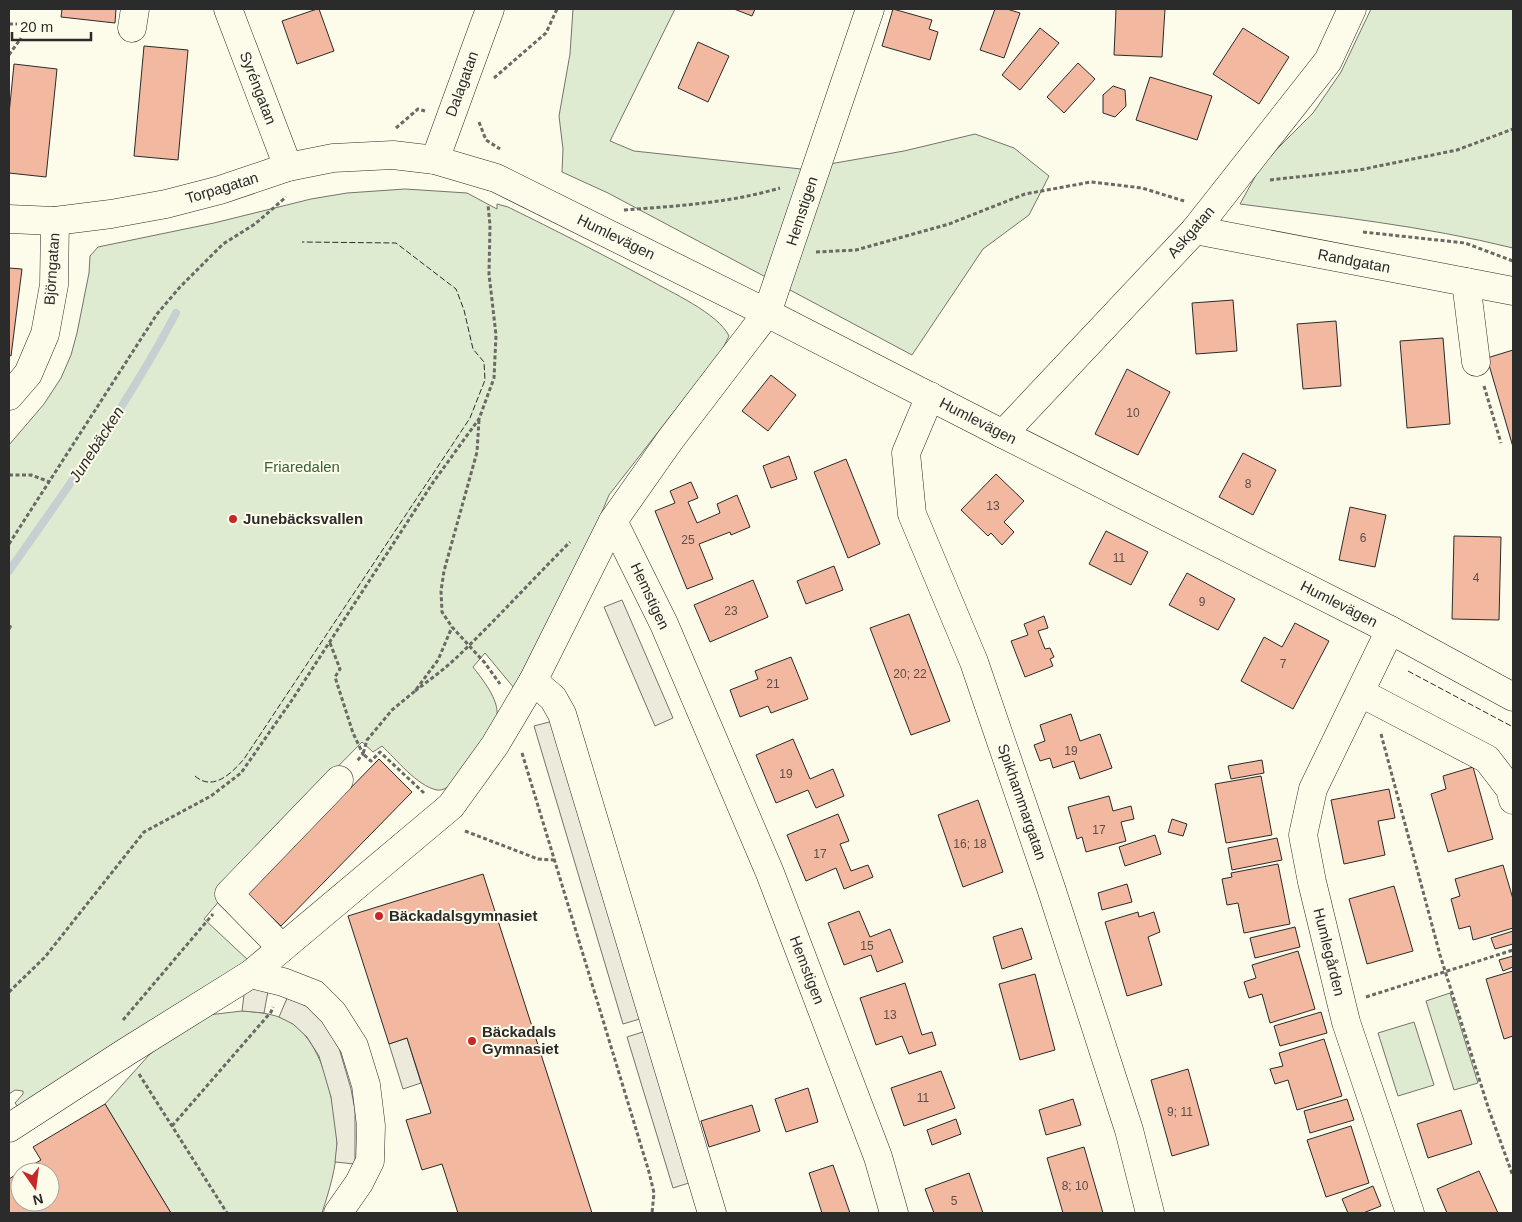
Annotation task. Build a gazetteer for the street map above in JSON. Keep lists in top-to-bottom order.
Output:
{
  "streets": {
    "street": [
      "Dalagatan",
      "Syréngatan",
      "Torpagatan",
      "Hemstigen",
      "Askgatan",
      "Humlevägen",
      "Randgatan",
      "Björngatan",
      "Spikhammargatan",
      "Humlegården"
    ]
  },
  "crossings": [
    ["Dalagatan", "Torpagatan"],
    ["Dalagatan", "Humlevägen"],
    ["Syréngatan", "Torpagatan"],
    ["Torpagatan", "Humlevägen"],
    ["Torpagatan", "Björngatan"],
    ["Hemstigen", "Humlevägen"],
    ["Askgatan", "Humlevägen"],
    ["Askgatan", "Randgatan"],
    ["Humlevägen", "Spikhammargatan"],
    ["Humlevägen", "Humlegården"]
  ],
  "water": ["Junebäcken"],
  "parks": ["Friaredalen"],
  "places": ["Junebäcksvallen", "Bäckadalsgymnasiet", "Bäckadals Gymnasiet"],
  "house_numbers": [
    "10",
    "8",
    "13",
    "6",
    "25",
    "11",
    "4",
    "9",
    "23",
    "7",
    "20; 22",
    "21",
    "19",
    "19",
    "17",
    "16; 18",
    "17",
    "15",
    "13",
    "11",
    "9; 11",
    "8; 10",
    "5"
  ],
  "scale_bar": "20 m",
  "north": "bottom"
}
